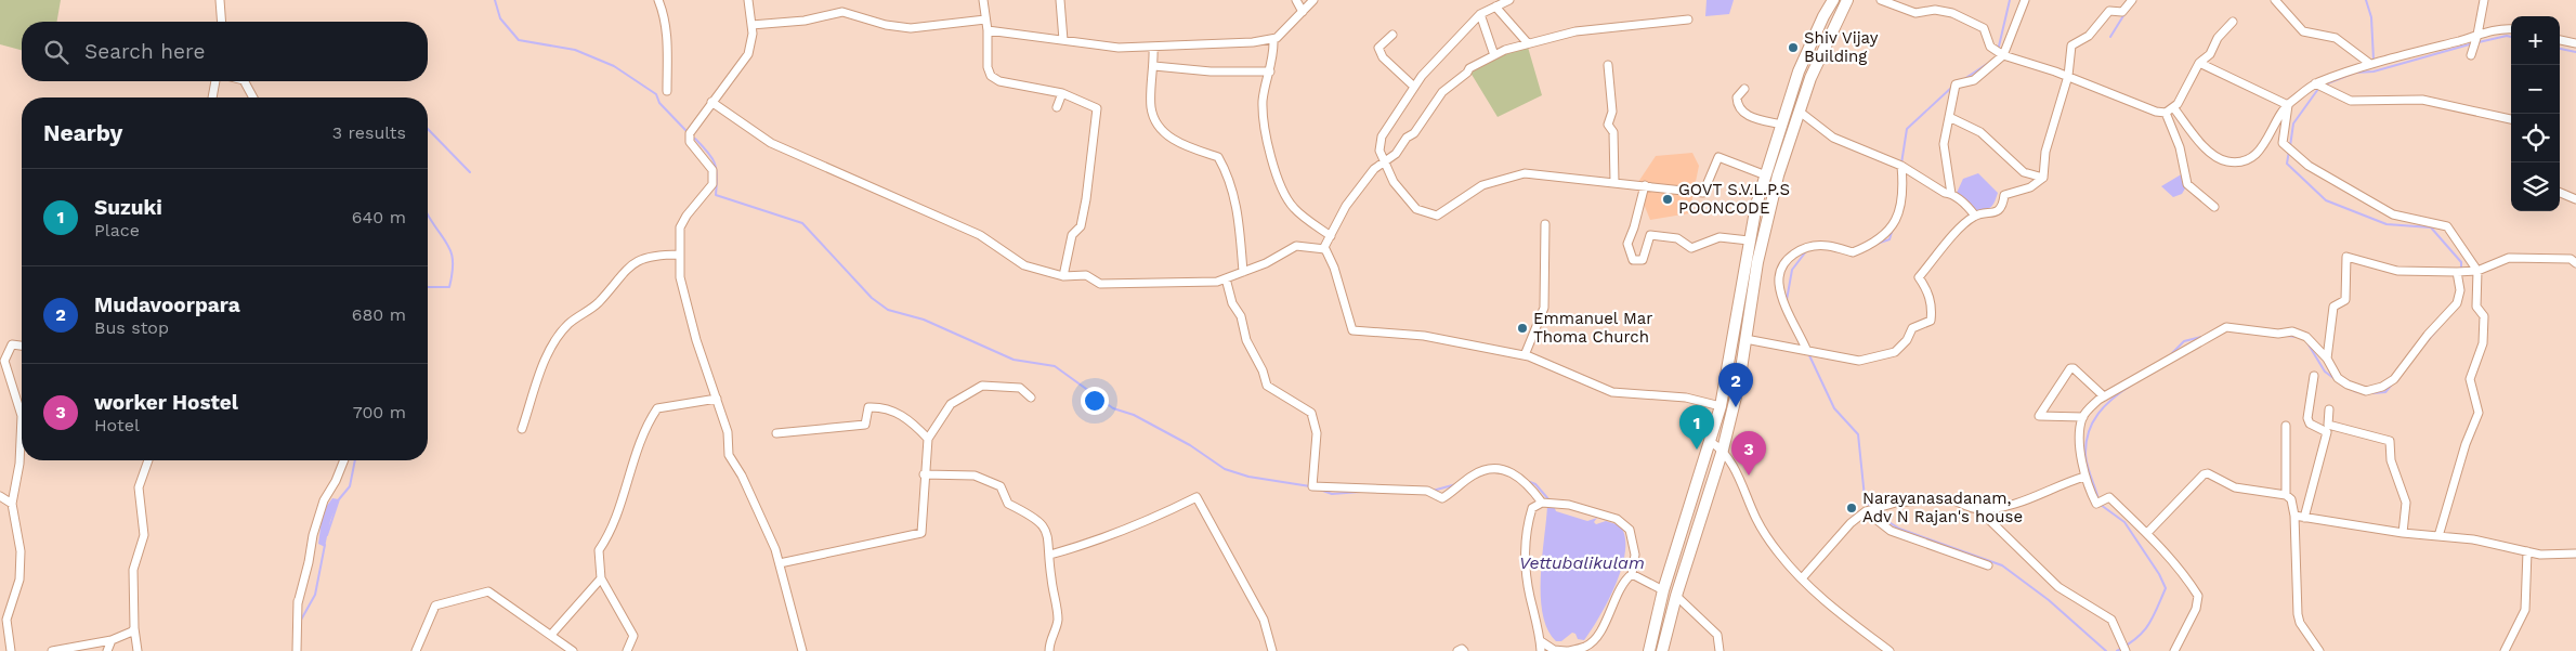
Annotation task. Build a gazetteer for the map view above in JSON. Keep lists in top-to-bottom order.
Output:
{
  "water": ["Vettubalikulam"],
  "places": [
    "Shiv Vijay Building",
    "GOVT S.V.L.P.S POONCODE",
    "Emmanuel Mar Thoma Church",
    "Narayanasadanam, Adv N Rajan's house"
  ],
  "page": {
    "map_buttons": ["+", "−"],
    "search": "Search here",
    "heading": ["Nearby", "3 results"],
    "list": [
      {
        "mark": "1",
        "name": "Suzuki",
        "note": "Place",
        "value": "640 m"
      },
      {
        "mark": "2",
        "name": "Mudavoorpara",
        "note": "Bus stop",
        "value": "680 m"
      },
      {
        "mark": "3",
        "name": "worker Hostel",
        "note": "Hotel",
        "value": "700 m"
      }
    ],
    "pins": ["2", "1", "3"]
  }
}
